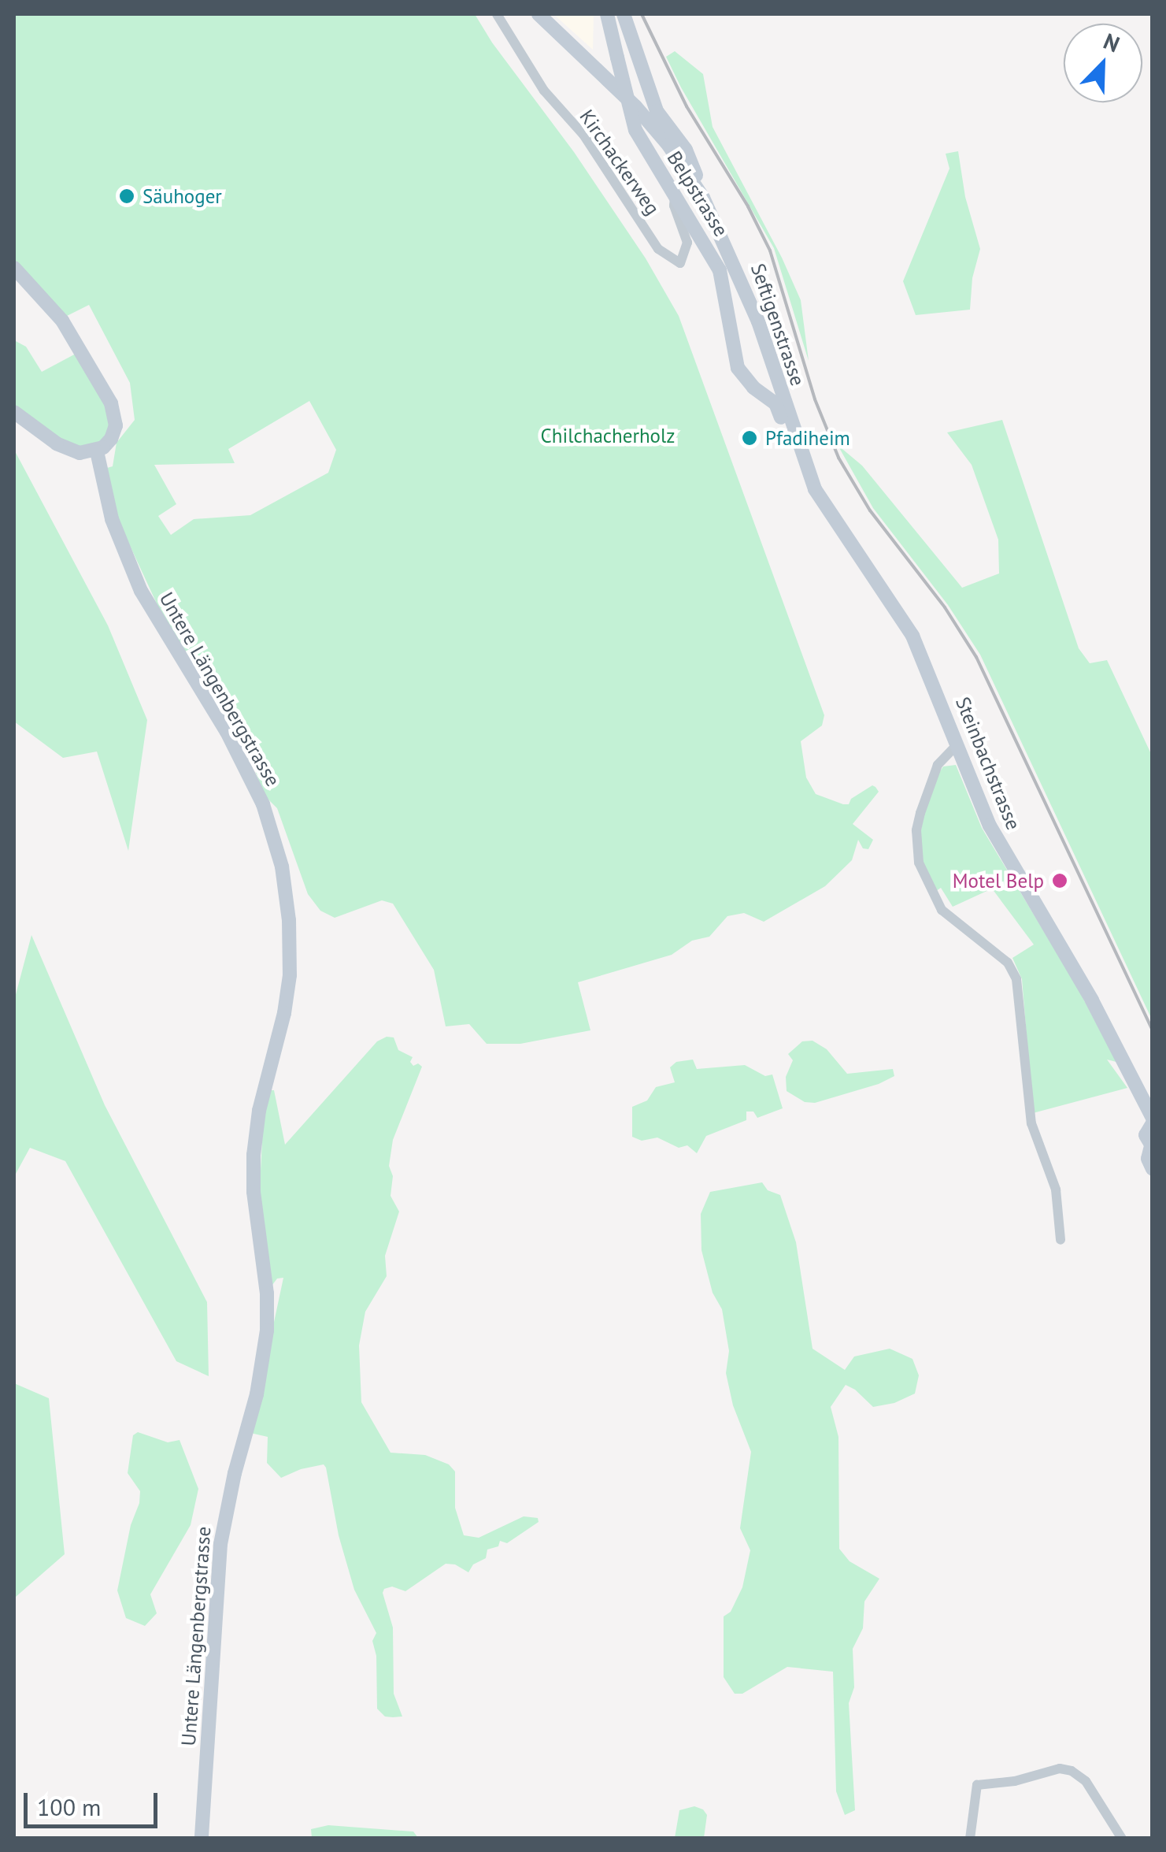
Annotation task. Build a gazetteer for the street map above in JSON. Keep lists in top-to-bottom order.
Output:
{
  "streets": {
    "street": [
      "Kirchackerweg",
      "Belpstrasse",
      "Seftigenstrasse",
      "Untere Längenbergstrasse",
      "Steinbachstrasse"
    ]
  },
  "crossings": [
    ["Kirchackerweg", "Belpstrasse"],
    ["Belpstrasse", "Seftigenstrasse"],
    ["Belpstrasse", "Steinbachstrasse"],
    ["Seftigenstrasse", "Steinbachstrasse"]
  ],
  "parks": ["Chilchacherholz"],
  "places": ["Säuhoger", "Pfadiheim", "Motel Belp"],
  "scale_bar": "100 m",
  "north": "top right"
}
